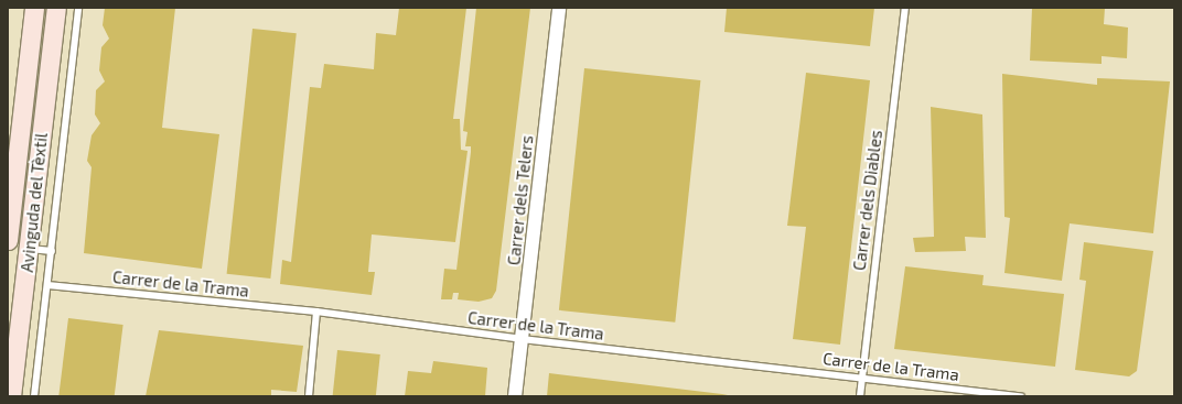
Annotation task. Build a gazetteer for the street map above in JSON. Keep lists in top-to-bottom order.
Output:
{
  "streets": {
    "street": ["Carrer dels Telers", "Avinguda del Tèxtil"],
    "lane": ["Carrer dels Diables", "Carrer de la Trama"]
  },
  "crossings": [
    ["Carrer dels Telers", "Carrer de la Trama"],
    ["Carrer dels Diables", "Carrer de la Trama"]
  ]
}
